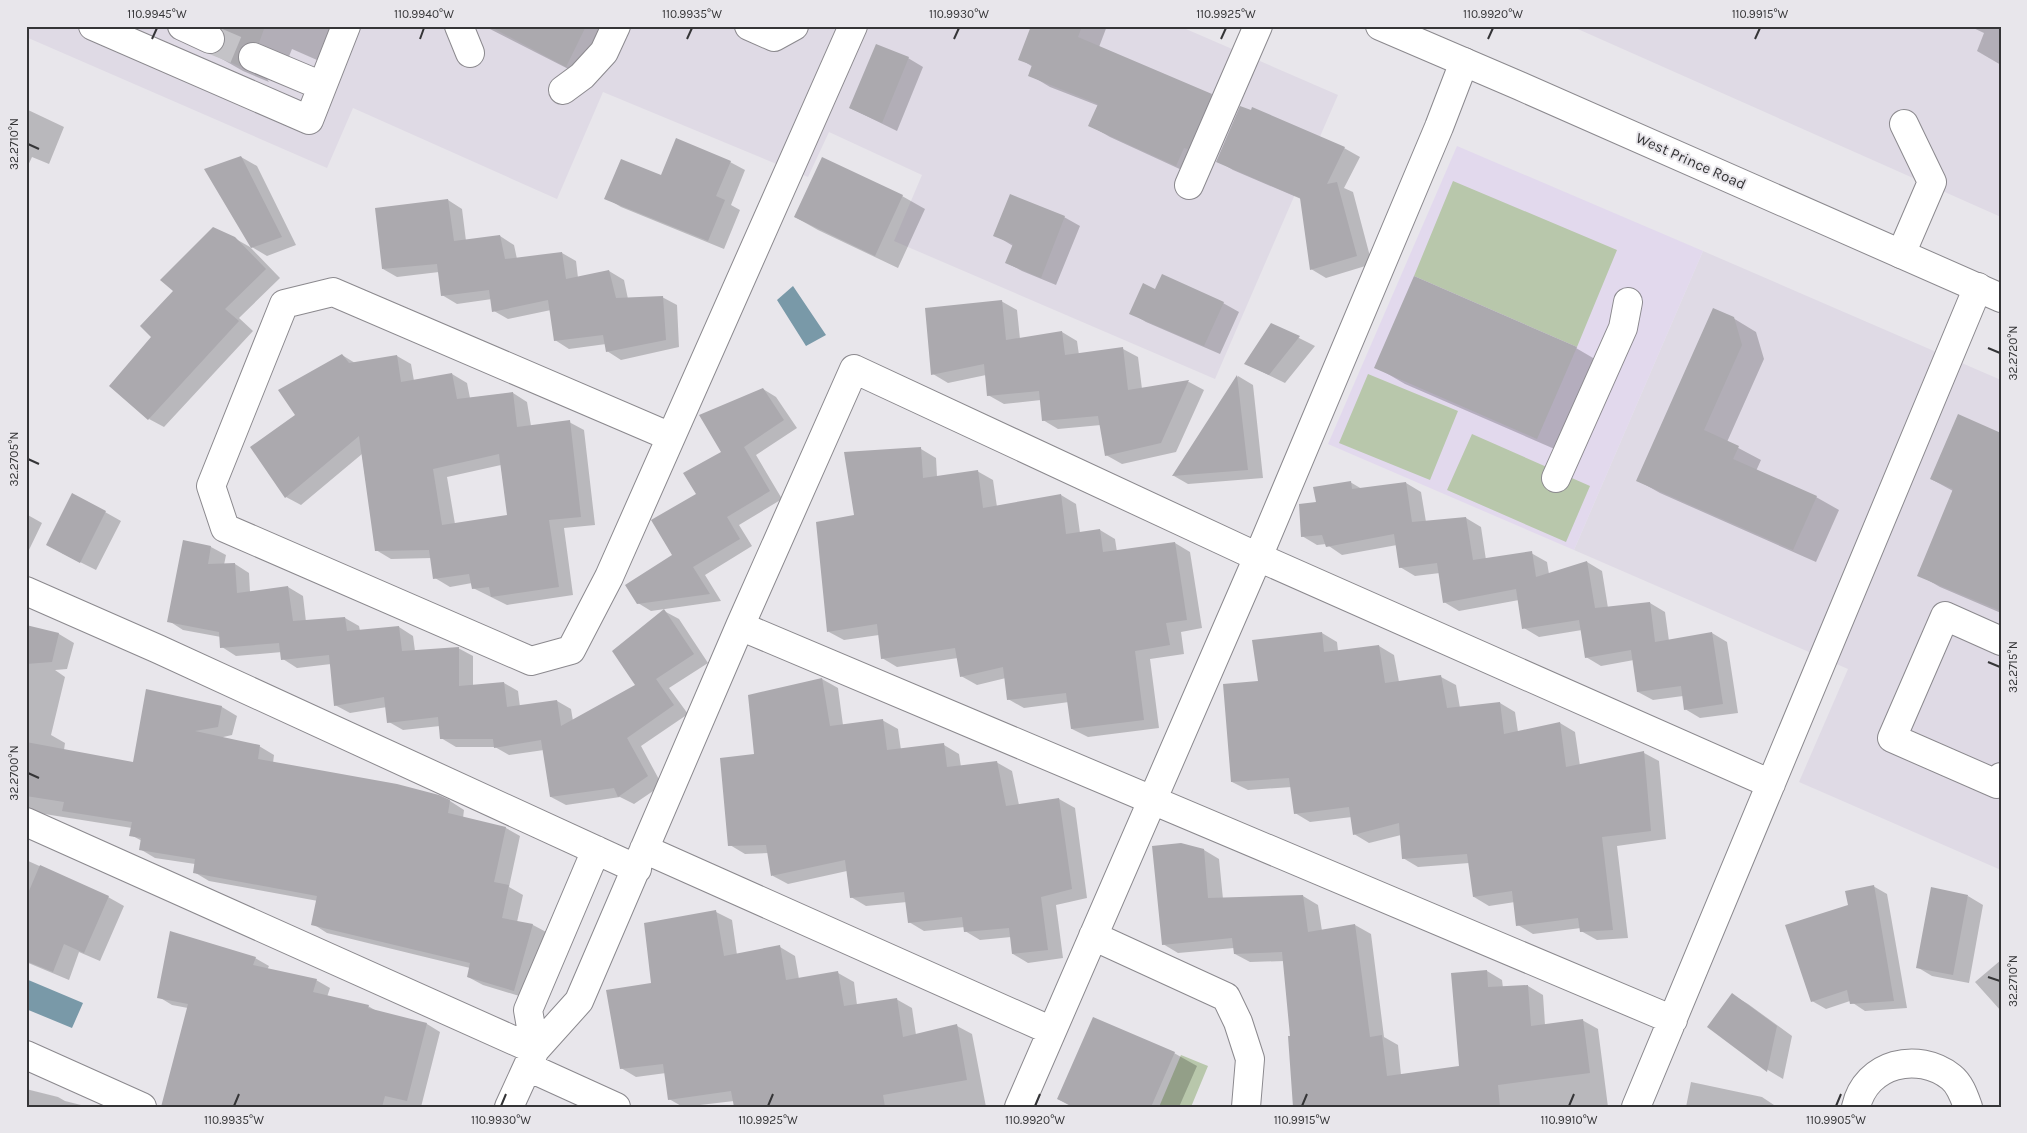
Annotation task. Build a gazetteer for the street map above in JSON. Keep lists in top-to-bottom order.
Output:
{
  "streets": {
    "street": ["West Prince Road"]
  },
  "coordinates": [
    "110.9945°W",
    "110.9940°W",
    "110.9935°W",
    "110.9930°W",
    "110.9925°W",
    "110.9920°W",
    "110.9915°W",
    "32.2710°N",
    "32.2720°N",
    "32.2705°N",
    "32.2715°N",
    "32.2700°N",
    "110.9910°W",
    "110.9905°W"
  ]
}
